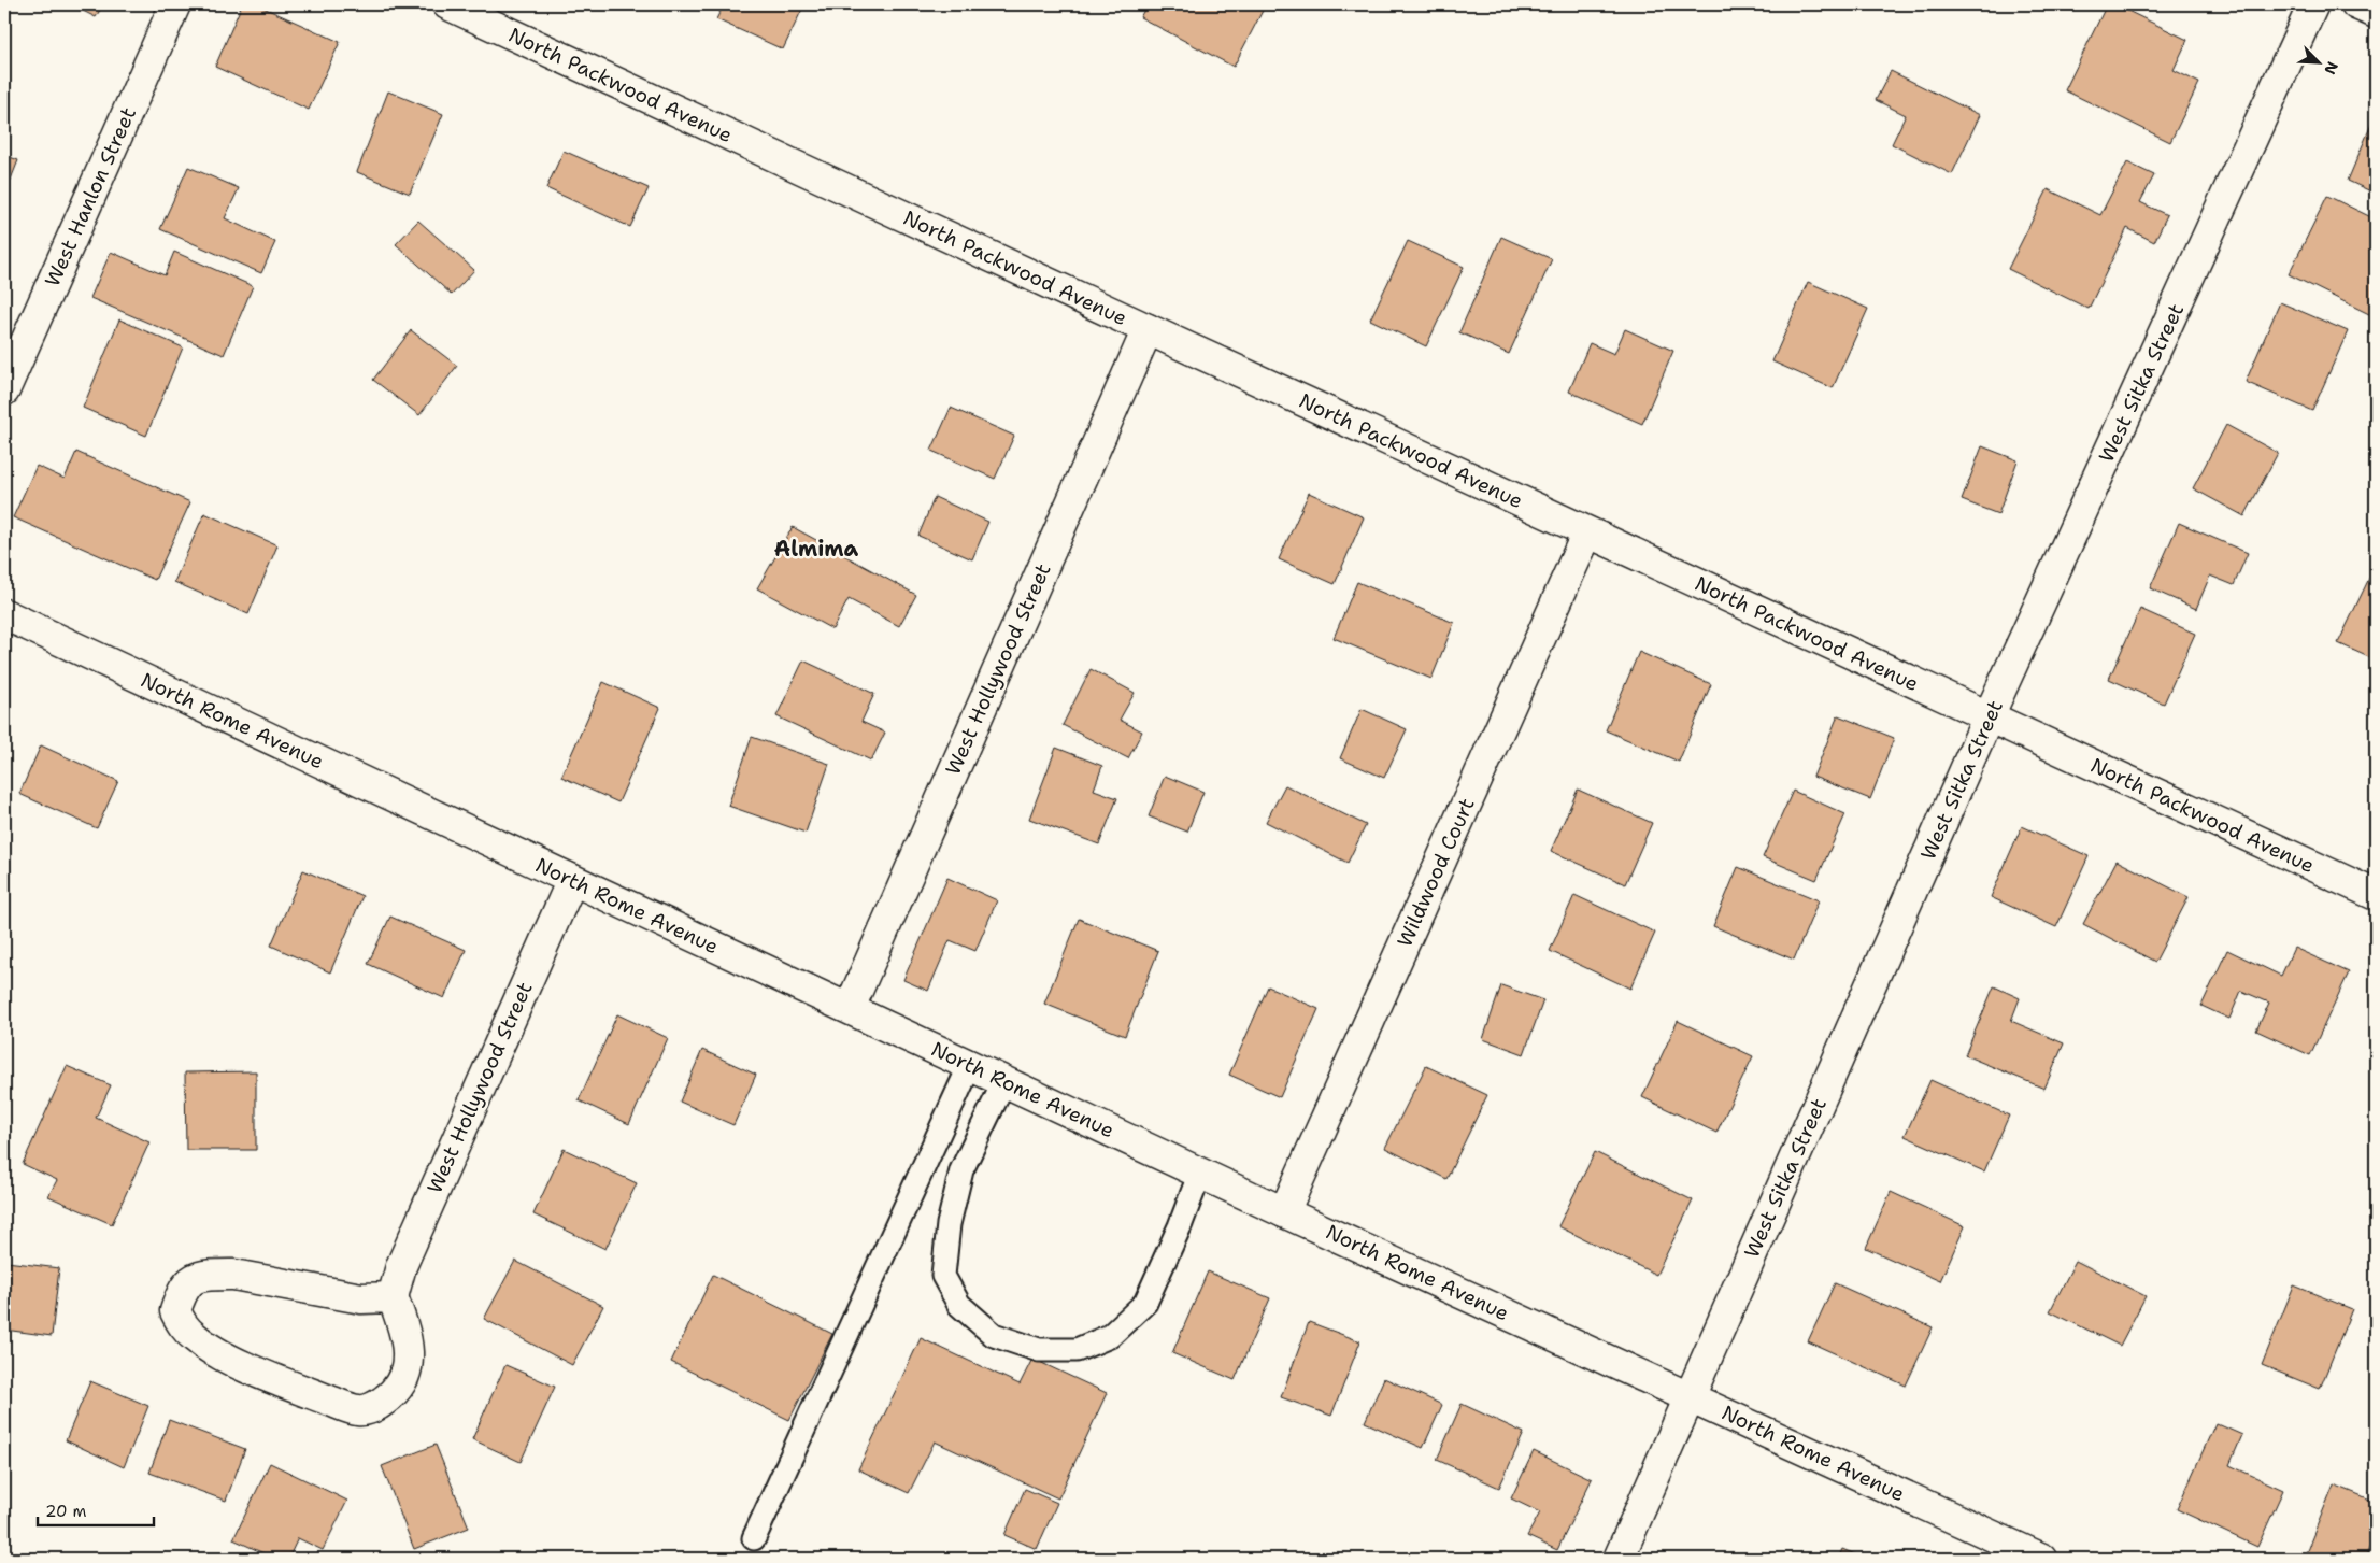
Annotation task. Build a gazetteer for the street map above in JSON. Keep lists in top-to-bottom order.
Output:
{
  "streets": {
    "street": [
      "North Packwood Avenue",
      "West Hanlon Street",
      "West Sitka Street",
      "West Hollywood Street",
      "North Rome Avenue",
      "Wildwood Court"
    ]
  },
  "crossings": [
    ["North Packwood Avenue", "West Sitka Street"],
    ["North Packwood Avenue", "West Hollywood Street"],
    ["North Packwood Avenue", "Wildwood Court"],
    ["West Sitka Street", "North Rome Avenue"],
    ["West Hollywood Street", "North Rome Avenue"],
    ["North Rome Avenue", "Wildwood Court"]
  ],
  "districts": ["Almima"],
  "scale_bar": "20 m",
  "north": "bottom right"
}
